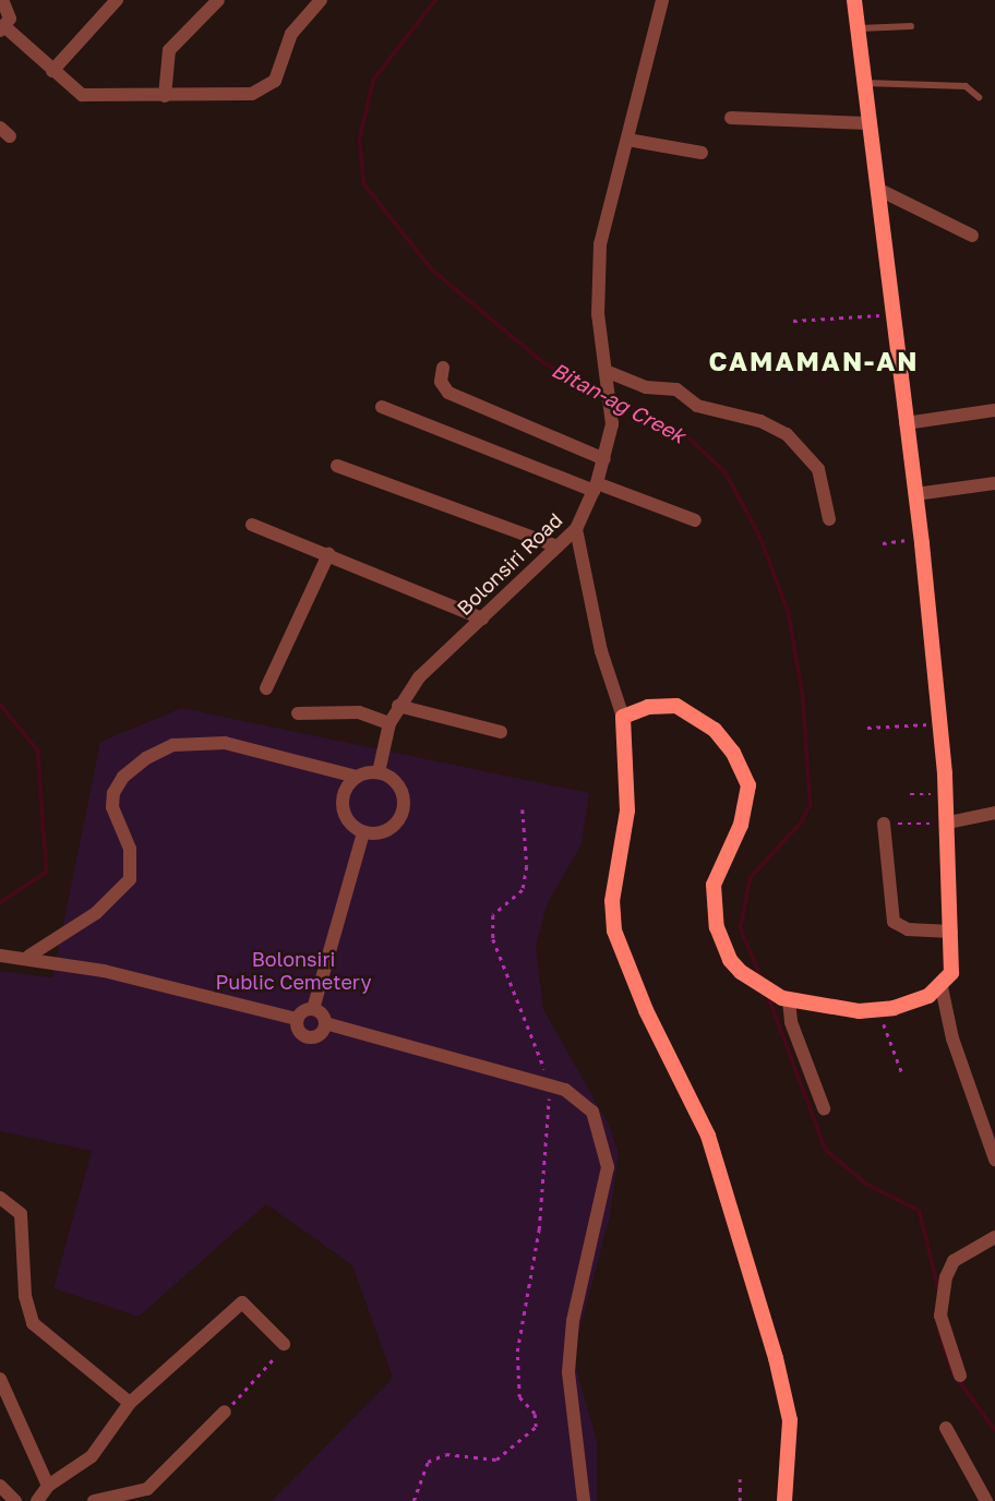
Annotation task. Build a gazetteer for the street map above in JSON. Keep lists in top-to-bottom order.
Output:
{
  "streets": {
    "street": ["Bolonsiri Road"]
  },
  "districts": ["CAMAMAN-AN"],
  "water": ["Bitan-ag Creek"],
  "parks": ["Bolonsiri Public Cemetery"]
}
